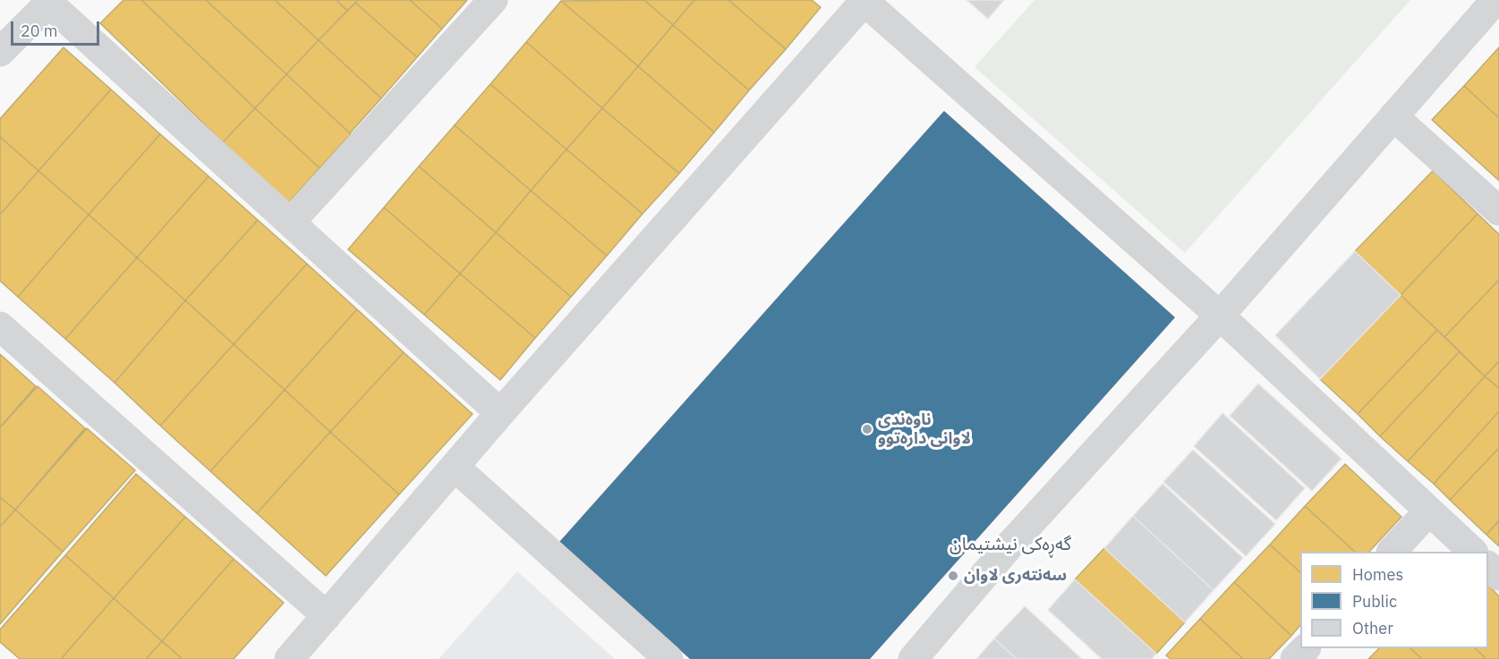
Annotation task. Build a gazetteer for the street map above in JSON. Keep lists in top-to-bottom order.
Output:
{
  "districts": ["گەڕەکی نیشتیمان"],
  "places": ["ناوەندی لاوانی دارەتوو", "سەنتەری لاوان"],
  "legend": ["Homes", "Public", "Other"],
  "scale_bar": "20 m"
}
